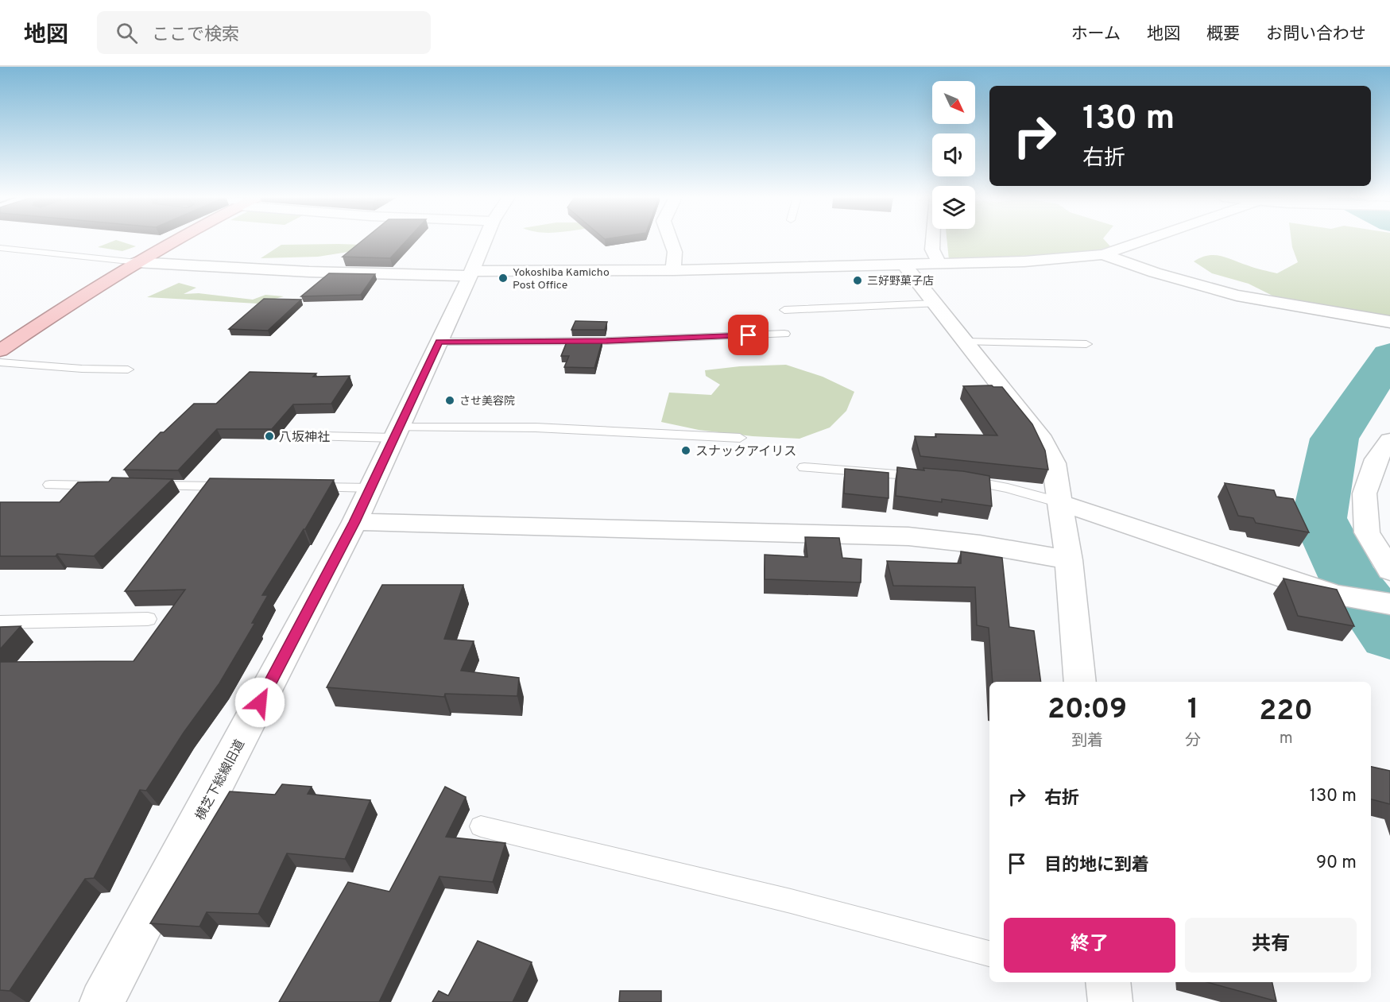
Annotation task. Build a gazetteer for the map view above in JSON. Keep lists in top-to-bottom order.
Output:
{
  "streets": {
    "street": ["横芝下総線旧道"]
  },
  "places": [
    "Yokoshiba Kamicho Post Office",
    "三好野菓子店",
    "させ美容院",
    "八坂神社",
    "スナックアイリス"
  ],
  "north": "bottom right",
  "page": {
    "header": "地図",
    "search": "ここで検索",
    "nav": [
      "ホーム",
      "地図",
      "概要",
      "お問い合わせ"
    ],
    "turn": ["130 m", "右折"],
    "eta": [
      "20:09",
      "到着",
      "1",
      "分",
      "220",
      "m"
    ],
    "list": [
      {
        "name": "右折",
        "value": "130 m"
      },
      {
        "name": "目的地に到着",
        "value": "90 m"
      }
    ],
    "buttons": ["終了", "共有"]
  }
}
